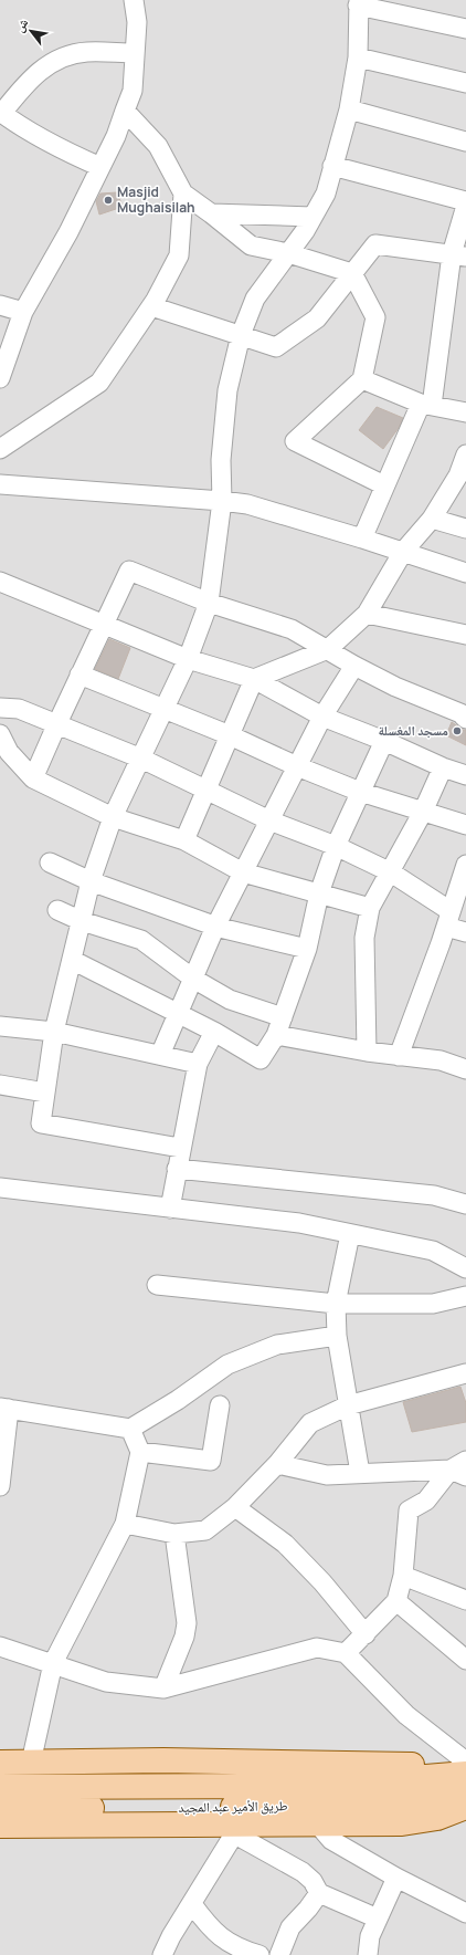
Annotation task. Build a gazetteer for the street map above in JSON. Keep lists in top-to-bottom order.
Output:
{
  "streets": {
    "main road": ["طريق الأمير عبد المجيد"]
  },
  "places": ["Masjid Mughaisilah", "مسجد المغسلة"],
  "north": "top left"
}
